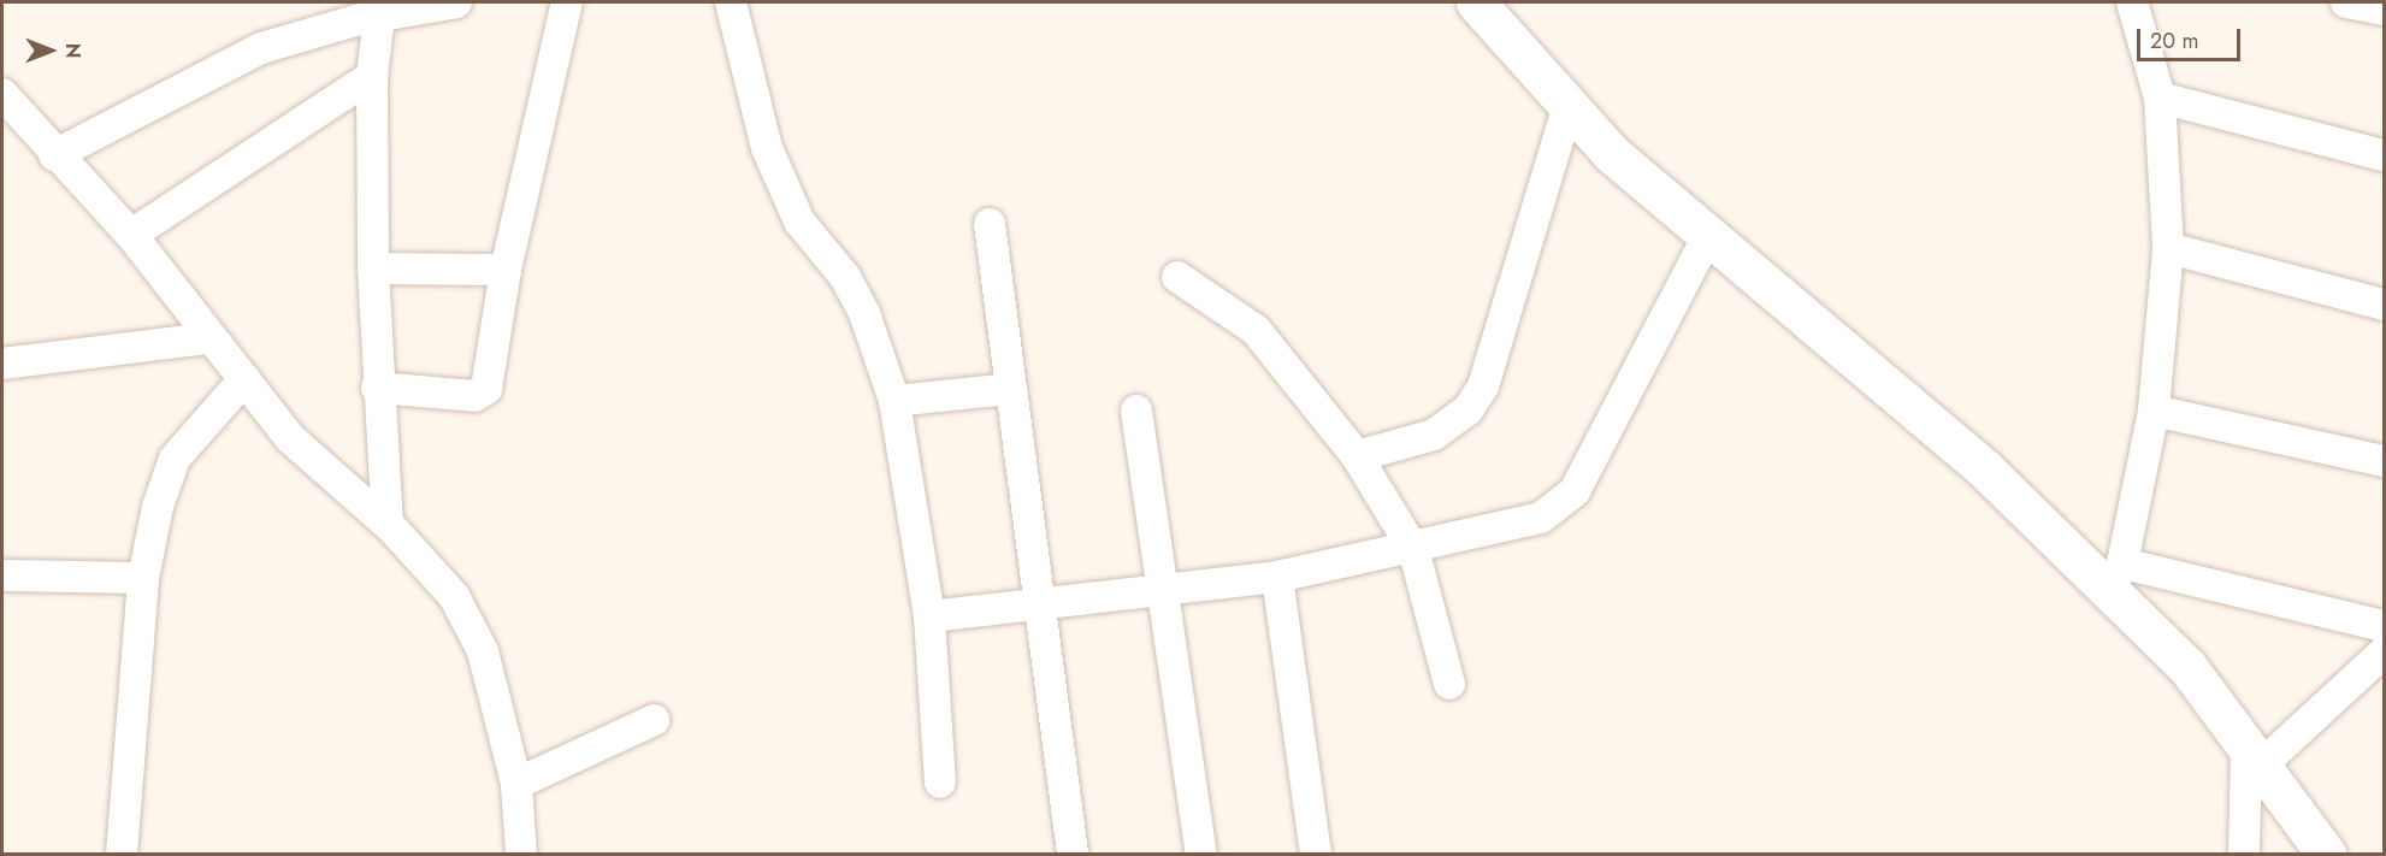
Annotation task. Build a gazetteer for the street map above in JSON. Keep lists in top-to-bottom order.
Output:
{
  "scale_bar": "20 m",
  "north": "right"
}
